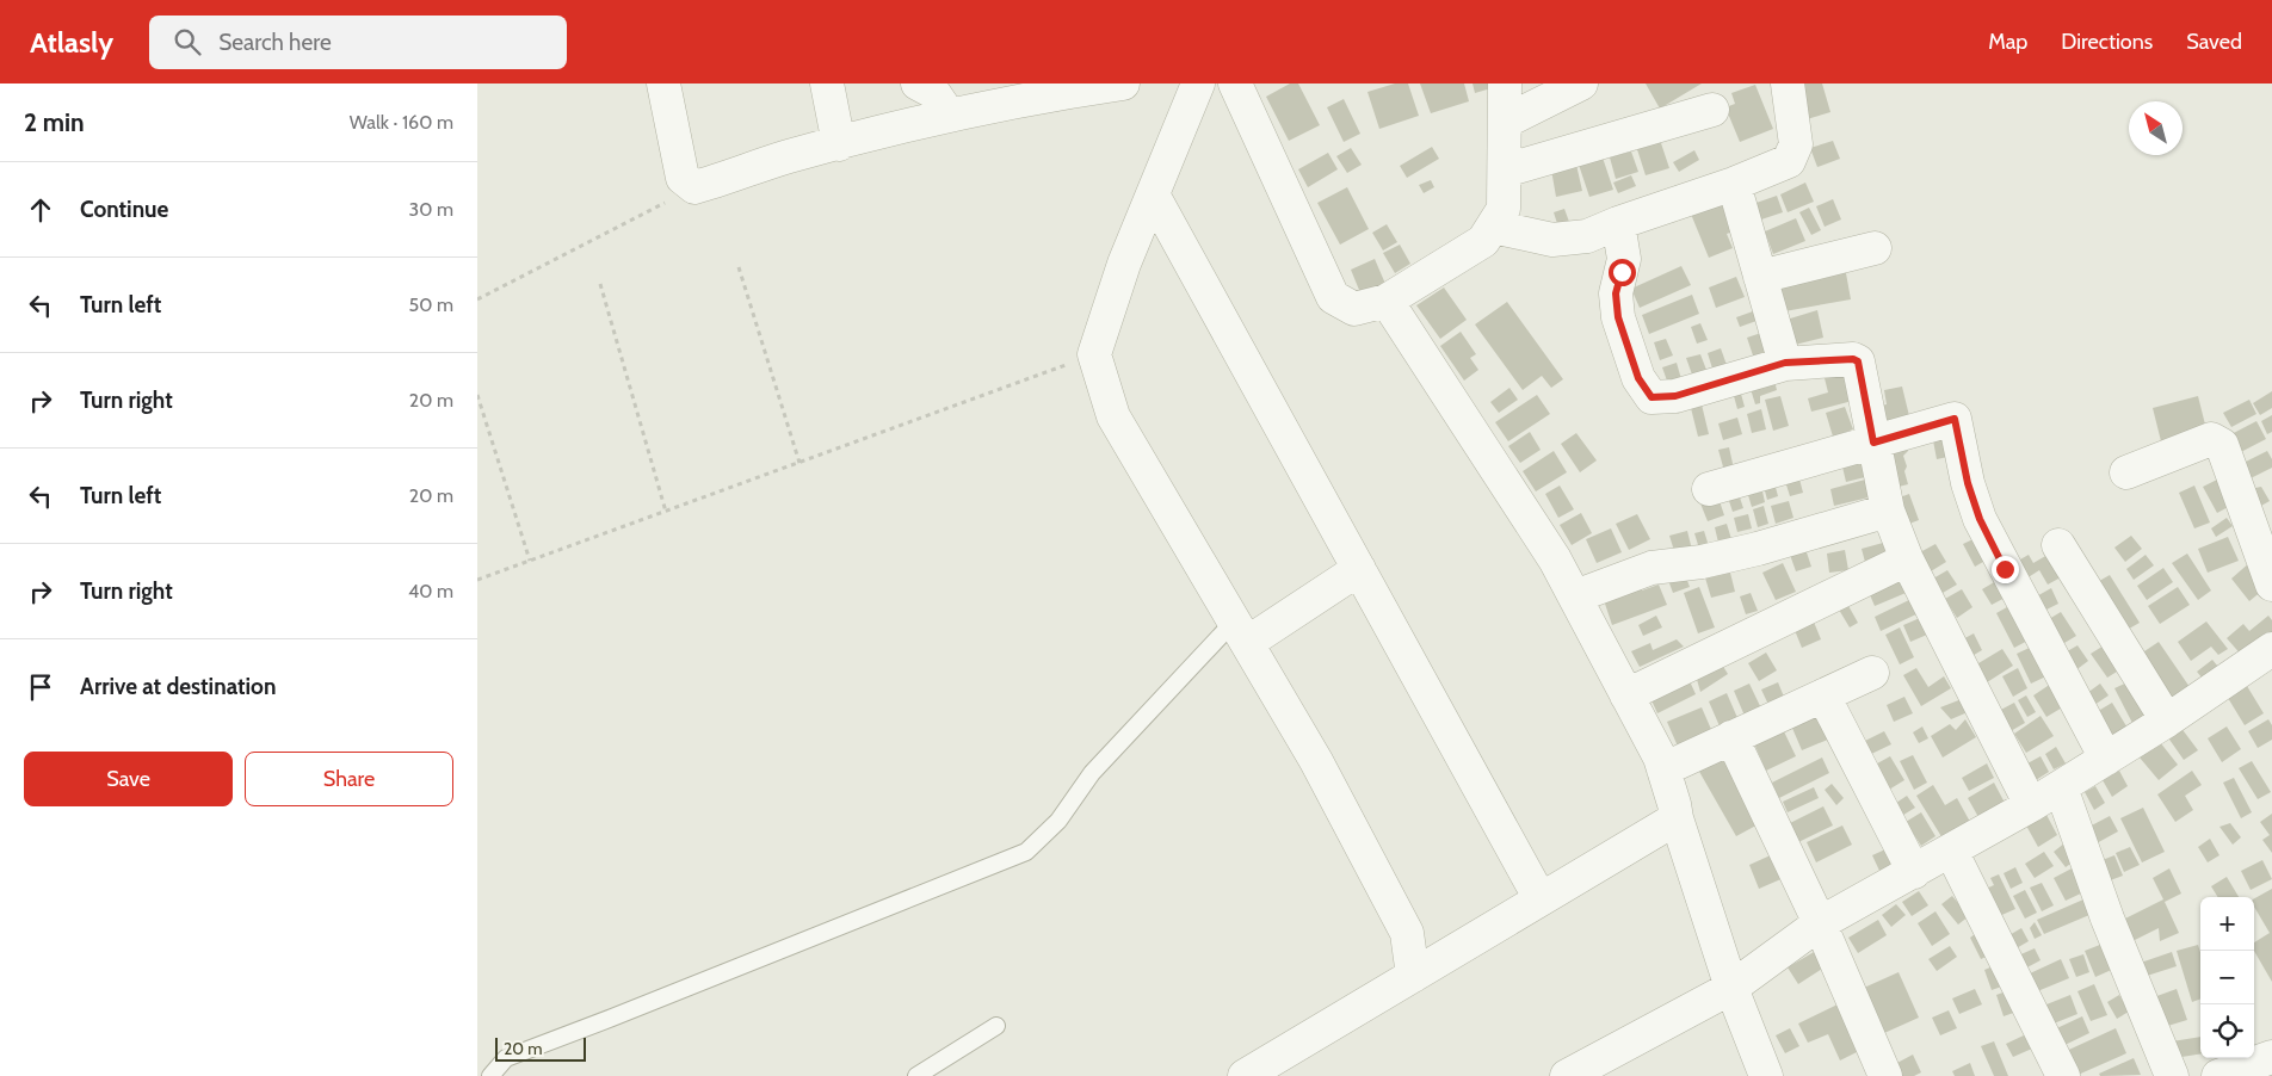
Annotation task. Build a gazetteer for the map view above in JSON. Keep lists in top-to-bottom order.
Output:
{
  "scale_bar": "20 m",
  "north": "top left",
  "page": {
    "header": "Atlasly",
    "search": "Search here",
    "nav": ["Map", "Directions", "Saved"],
    "heading": ["2 min", "Walk · 160 m"],
    "list": [
      ["Continue", "30 m"],
      ["Turn left", "50 m"],
      ["Turn right", "20 m"],
      ["Turn left", "20 m"],
      ["Turn right", "40 m"],
      "Arrive at destination"
    ],
    "buttons": ["Save", "Share"],
    "map_buttons": ["+", "−"],
    "scale": "20 m"
  }
}
